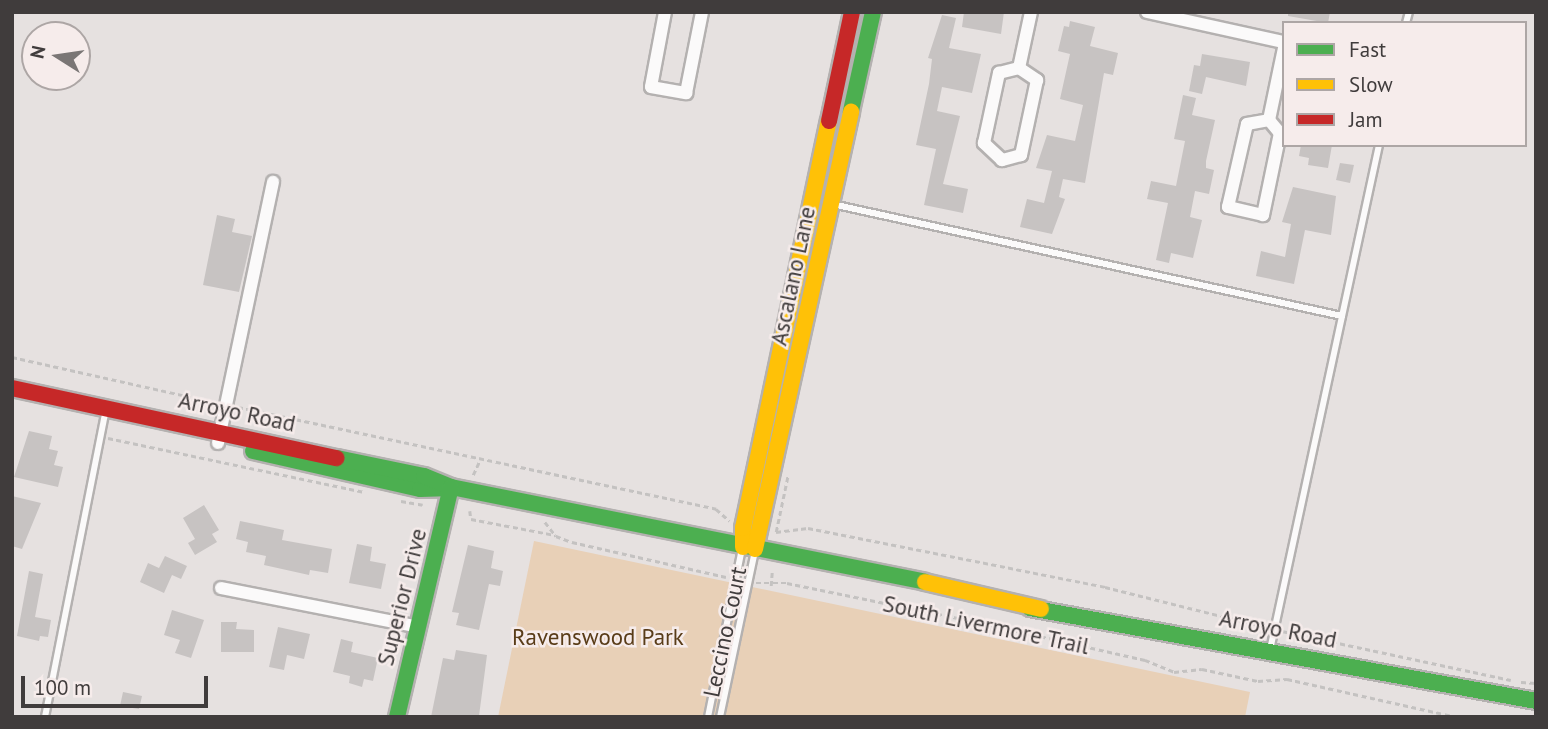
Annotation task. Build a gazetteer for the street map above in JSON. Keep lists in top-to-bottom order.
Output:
{
  "streets": {
    "street": ["Ascalano Lane", "Arroyo Road", "Superior Drive"],
    "lane": ["Leccino Court"],
    "path": ["South Livermore Trail"]
  },
  "crossings": [
    ["Ascalano Lane", "Arroyo Road"],
    ["Ascalano Lane", "Leccino Court"],
    ["Arroyo Road", "Superior Drive"],
    ["Arroyo Road", "Leccino Court"],
    ["South Livermore Trail", "Leccino Court"]
  ],
  "parks": ["Ravenswood Park"],
  "legend": ["Fast", "Slow", "Jam"],
  "scale_bar": "100 m",
  "north": "left"
}
